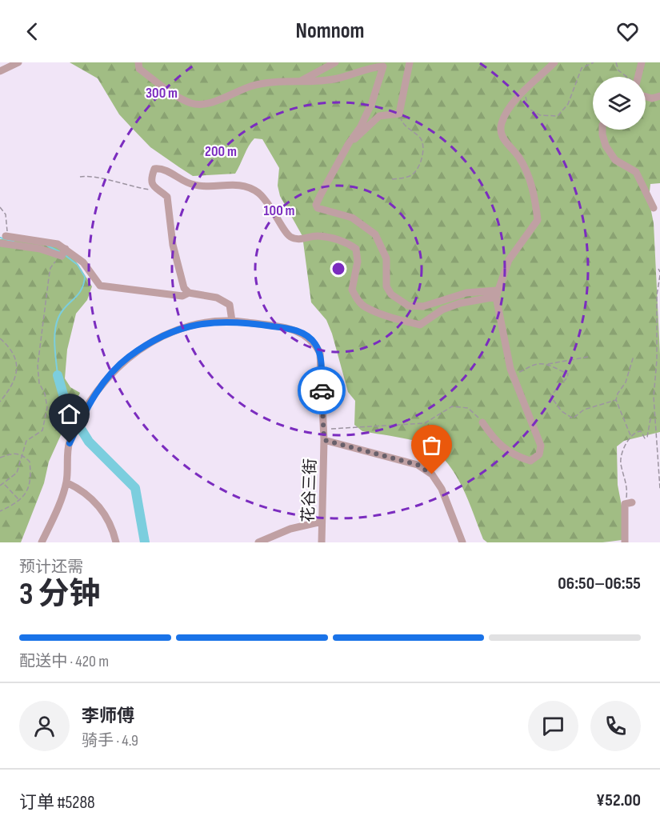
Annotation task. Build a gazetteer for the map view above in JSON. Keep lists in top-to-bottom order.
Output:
{
  "streets": {
    "street": ["花谷三街"]
  },
  "page": {
    "header": "Nomnom",
    "heading": ["3 分钟", "预计还需", "06:50–06:55"],
    "panel": [
      "李师傅",
      "骑手 · 4.9",
      "订单 #5288",
      "¥52.00"
    ],
    "bar": "配送中 · 420 m"
  },
  "rings": ["300 m", "200 m", "100 m"]
}
